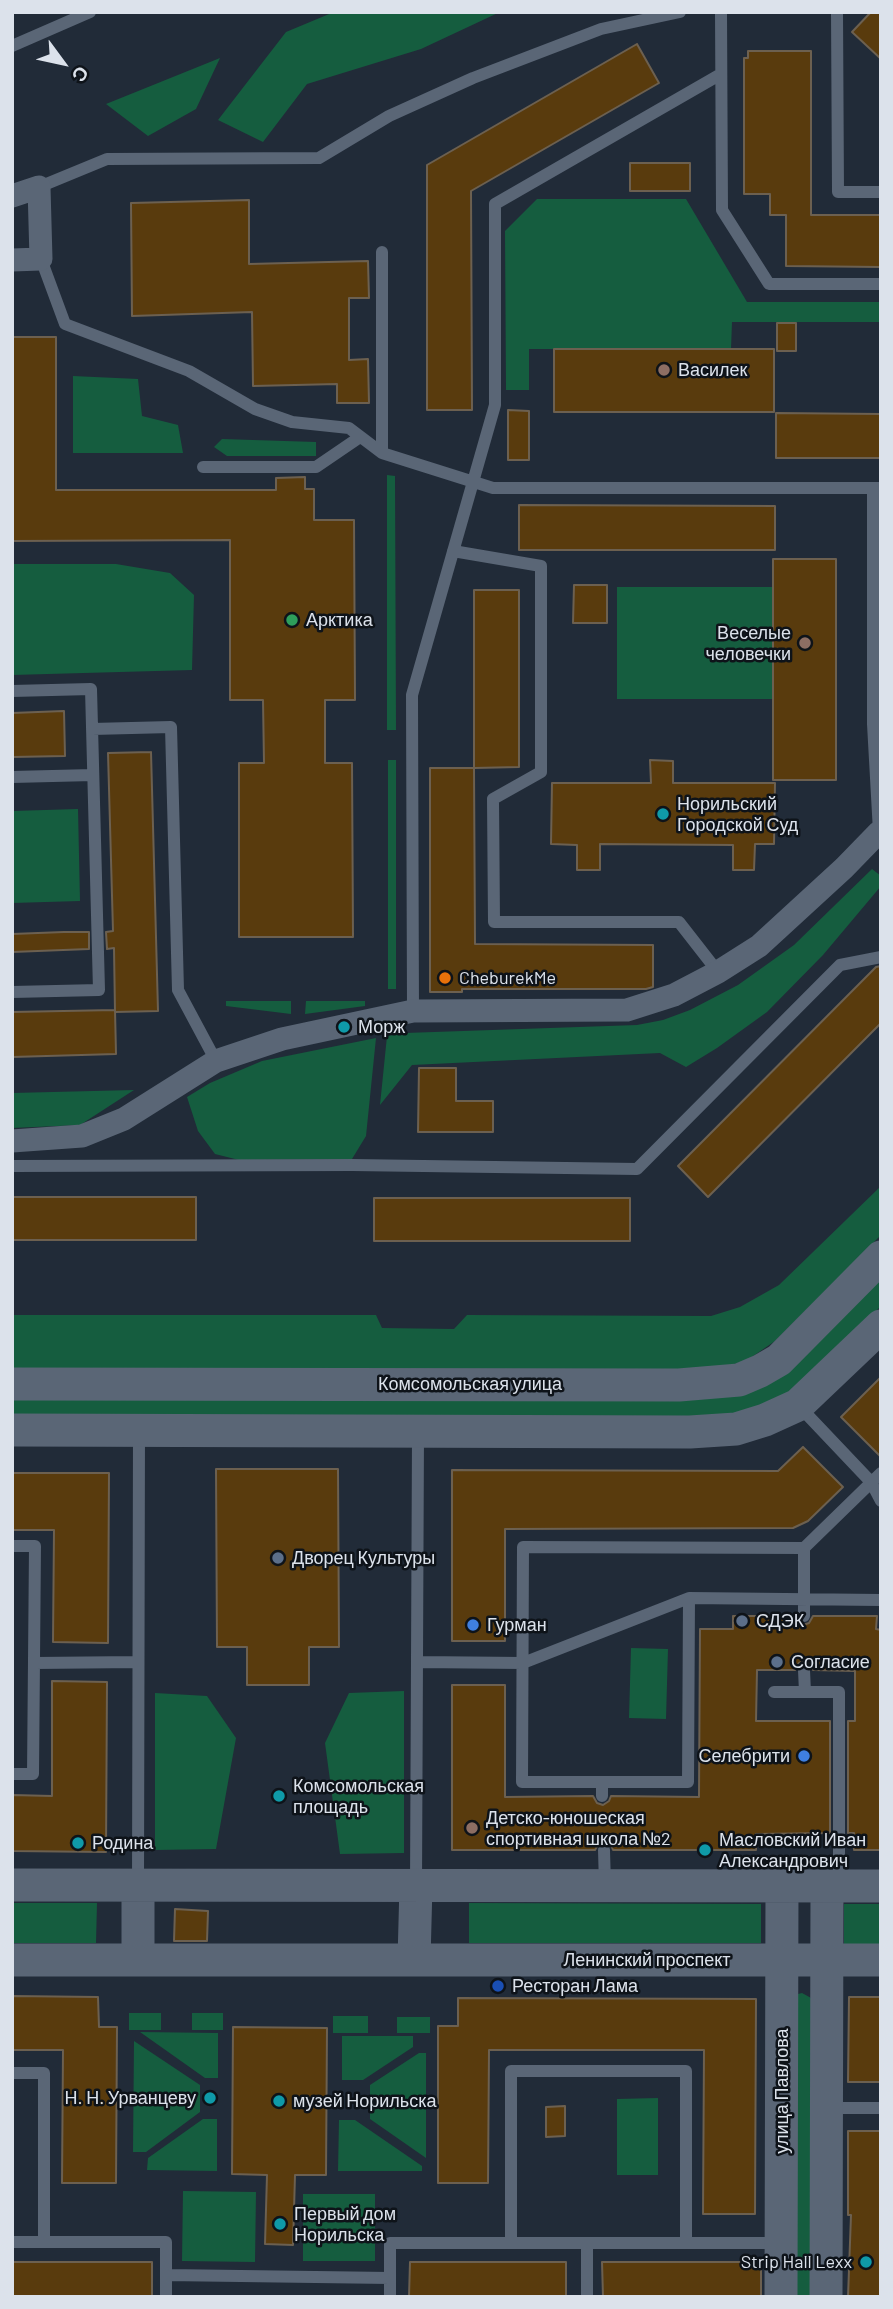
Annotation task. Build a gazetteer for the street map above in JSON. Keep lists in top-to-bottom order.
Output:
{
  "streets": {
    "street": ["Комсомольская улица", "Ленинский проспект", "улица Павлова"]
  },
  "crossings": [
    ["Ленинский проспект", "улица Павлова"]
  ],
  "places": [
    "Василек",
    "Арктика",
    "Веселые человечки",
    "Норильский Городской Суд",
    "CheburekMe",
    "Морж",
    "Дворец Культуры",
    "СДЭК",
    "Гурман",
    "Согласие",
    "Селебрити",
    "Комсомольская площадь",
    "Детско-юношеская спортивная школа №2",
    "Родина",
    "Масловский Иван Александрович",
    "Ресторан Лама",
    "Н. Н. Урванцеву",
    "музей Норильска",
    "Первый дом Норильска",
    "Strip Hall Lexx"
  ],
  "north": "bottom right"
}
